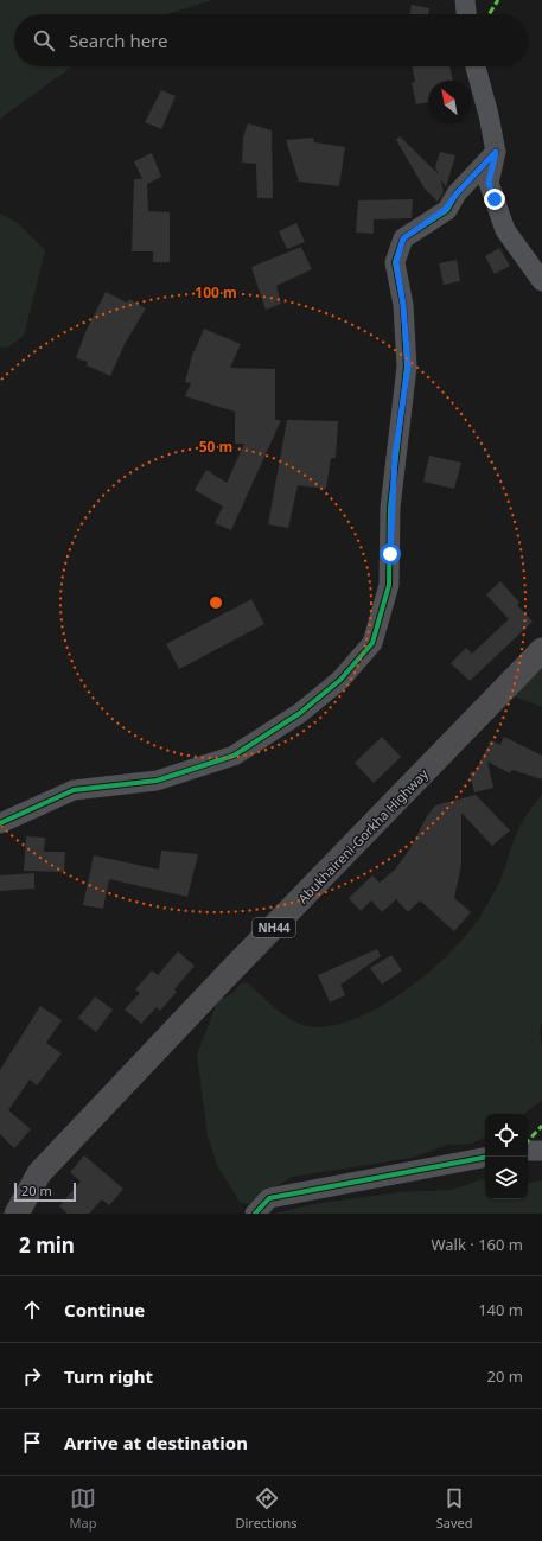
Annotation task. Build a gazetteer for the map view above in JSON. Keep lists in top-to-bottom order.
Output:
{
  "streets": {
    "main road": ["Abukhaireni-Gorkha Highway", "NH44"]
  },
  "scale_bar": "20 m",
  "north": "top left",
  "page": {
    "search": "Search here",
    "scale": "20 m",
    "heading": ["2 min", "Walk · 160 m"],
    "list": [
      ["Continue", "140 m"],
      ["Turn right", "20 m"],
      "Arrive at destination"
    ],
    "nav": ["Map", "Directions", "Saved"]
  },
  "rings": ["100 m", "50 m"]
}
